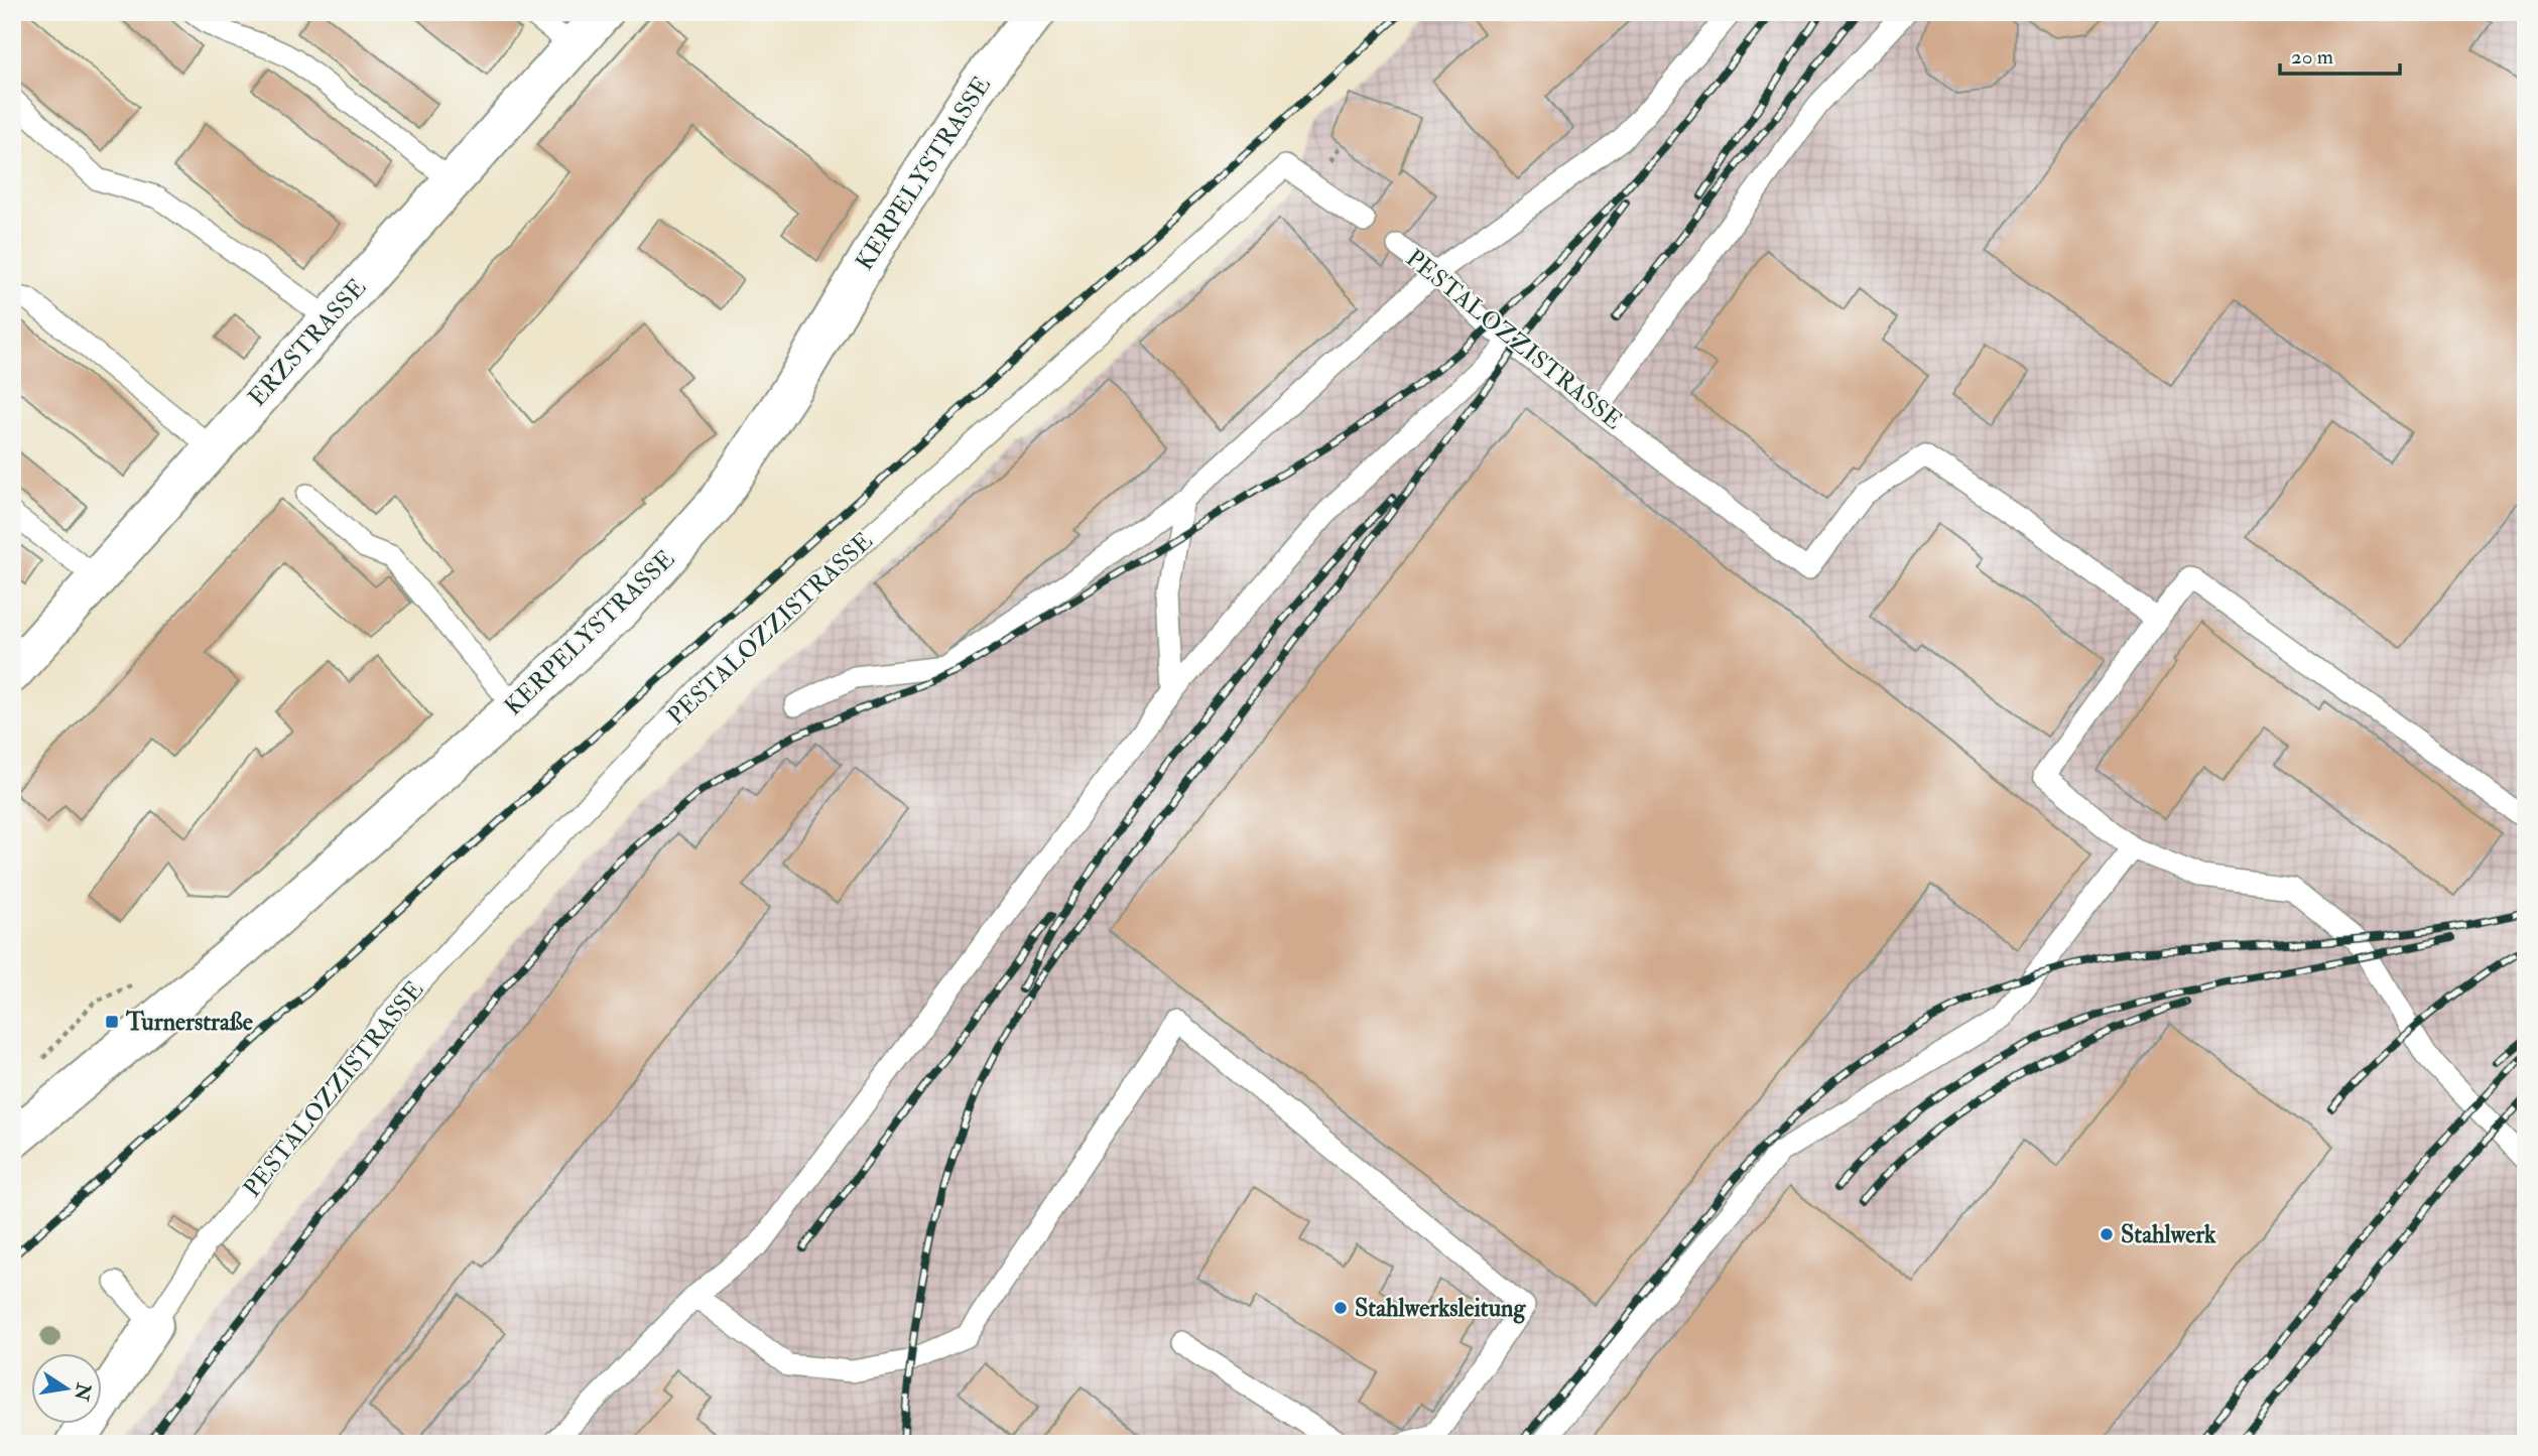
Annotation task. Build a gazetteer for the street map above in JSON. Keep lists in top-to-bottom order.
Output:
{
  "streets": {
    "main road": ["KERPELYSTRASSE", "PESTALOZZISTRASSE", "ERZSTRASSE"]
  },
  "places": {
    "transit": ["Turnerstraße"],
    "other": ["Stahlwerk", "Stahlwerksleitung"]
  },
  "scale_bar": "20 m",
  "north": "right"
}
